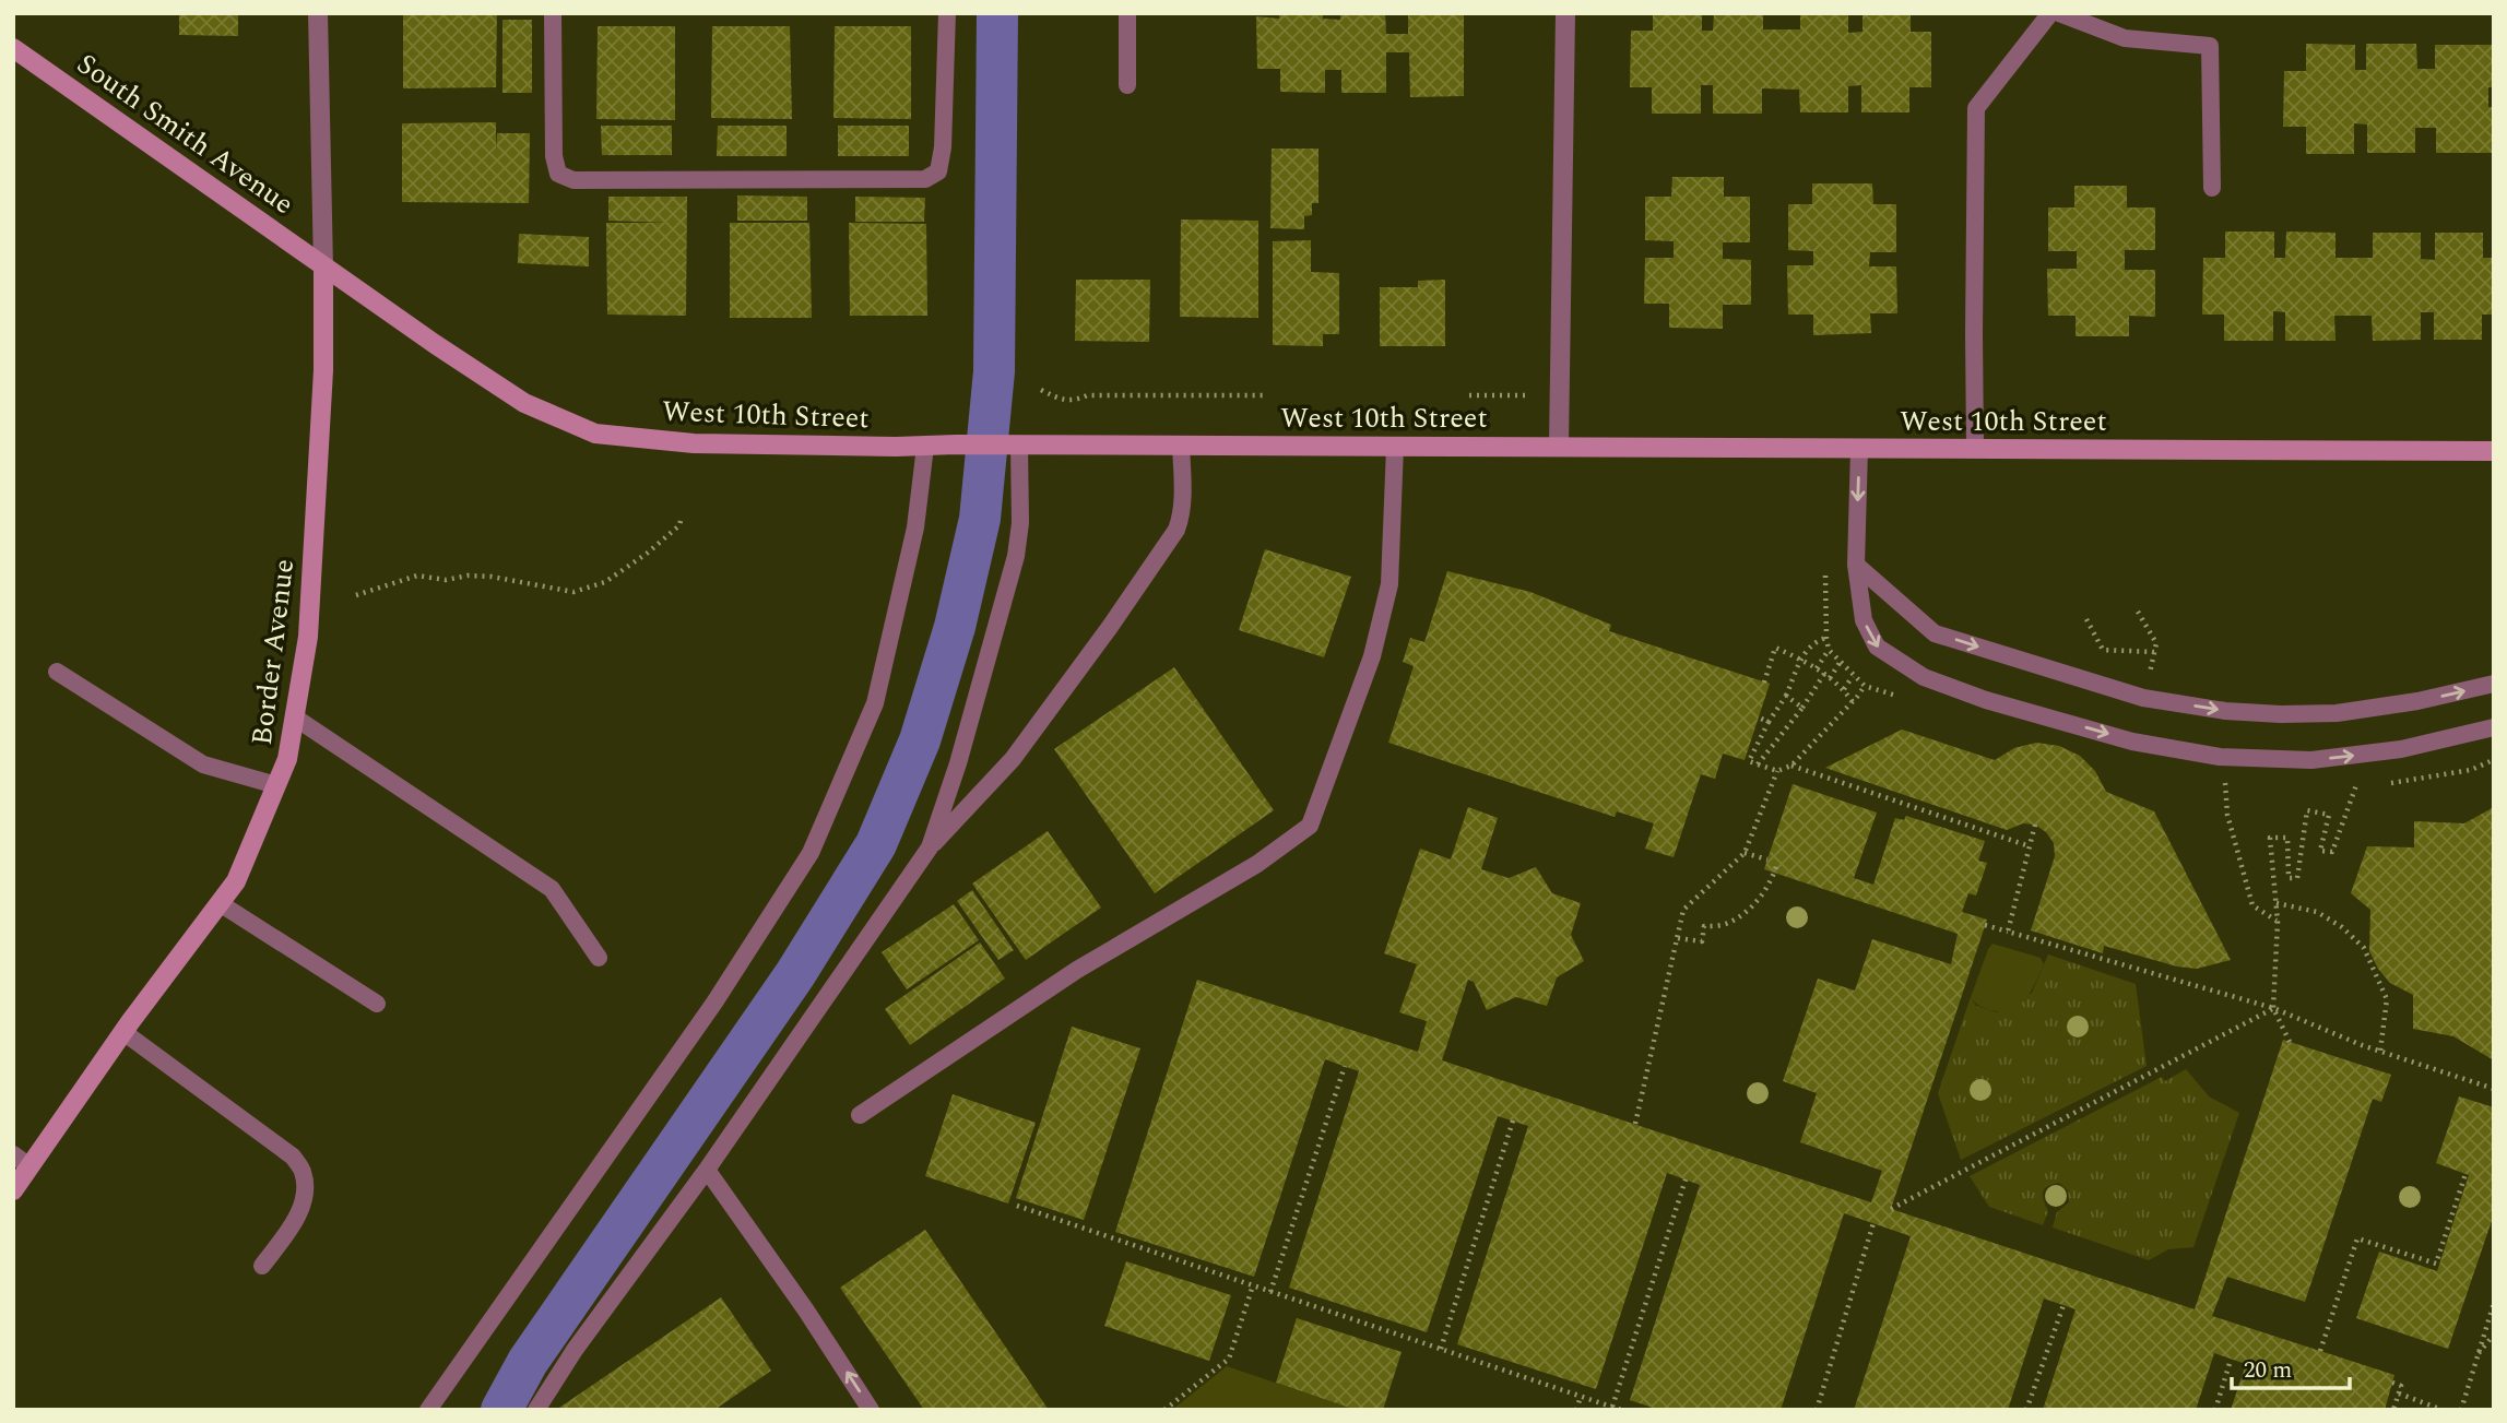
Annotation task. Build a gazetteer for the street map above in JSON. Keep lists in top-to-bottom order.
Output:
{
  "streets": {
    "main road": ["South Smith Avenue", "West 10th Street", "Border Avenue"]
  },
  "crossings": [
    ["South Smith Avenue", "West 10th Street"],
    ["South Smith Avenue", "Border Avenue"],
    ["West 10th Street", "Border Avenue"]
  ],
  "scale_bar": "20 m"
}
